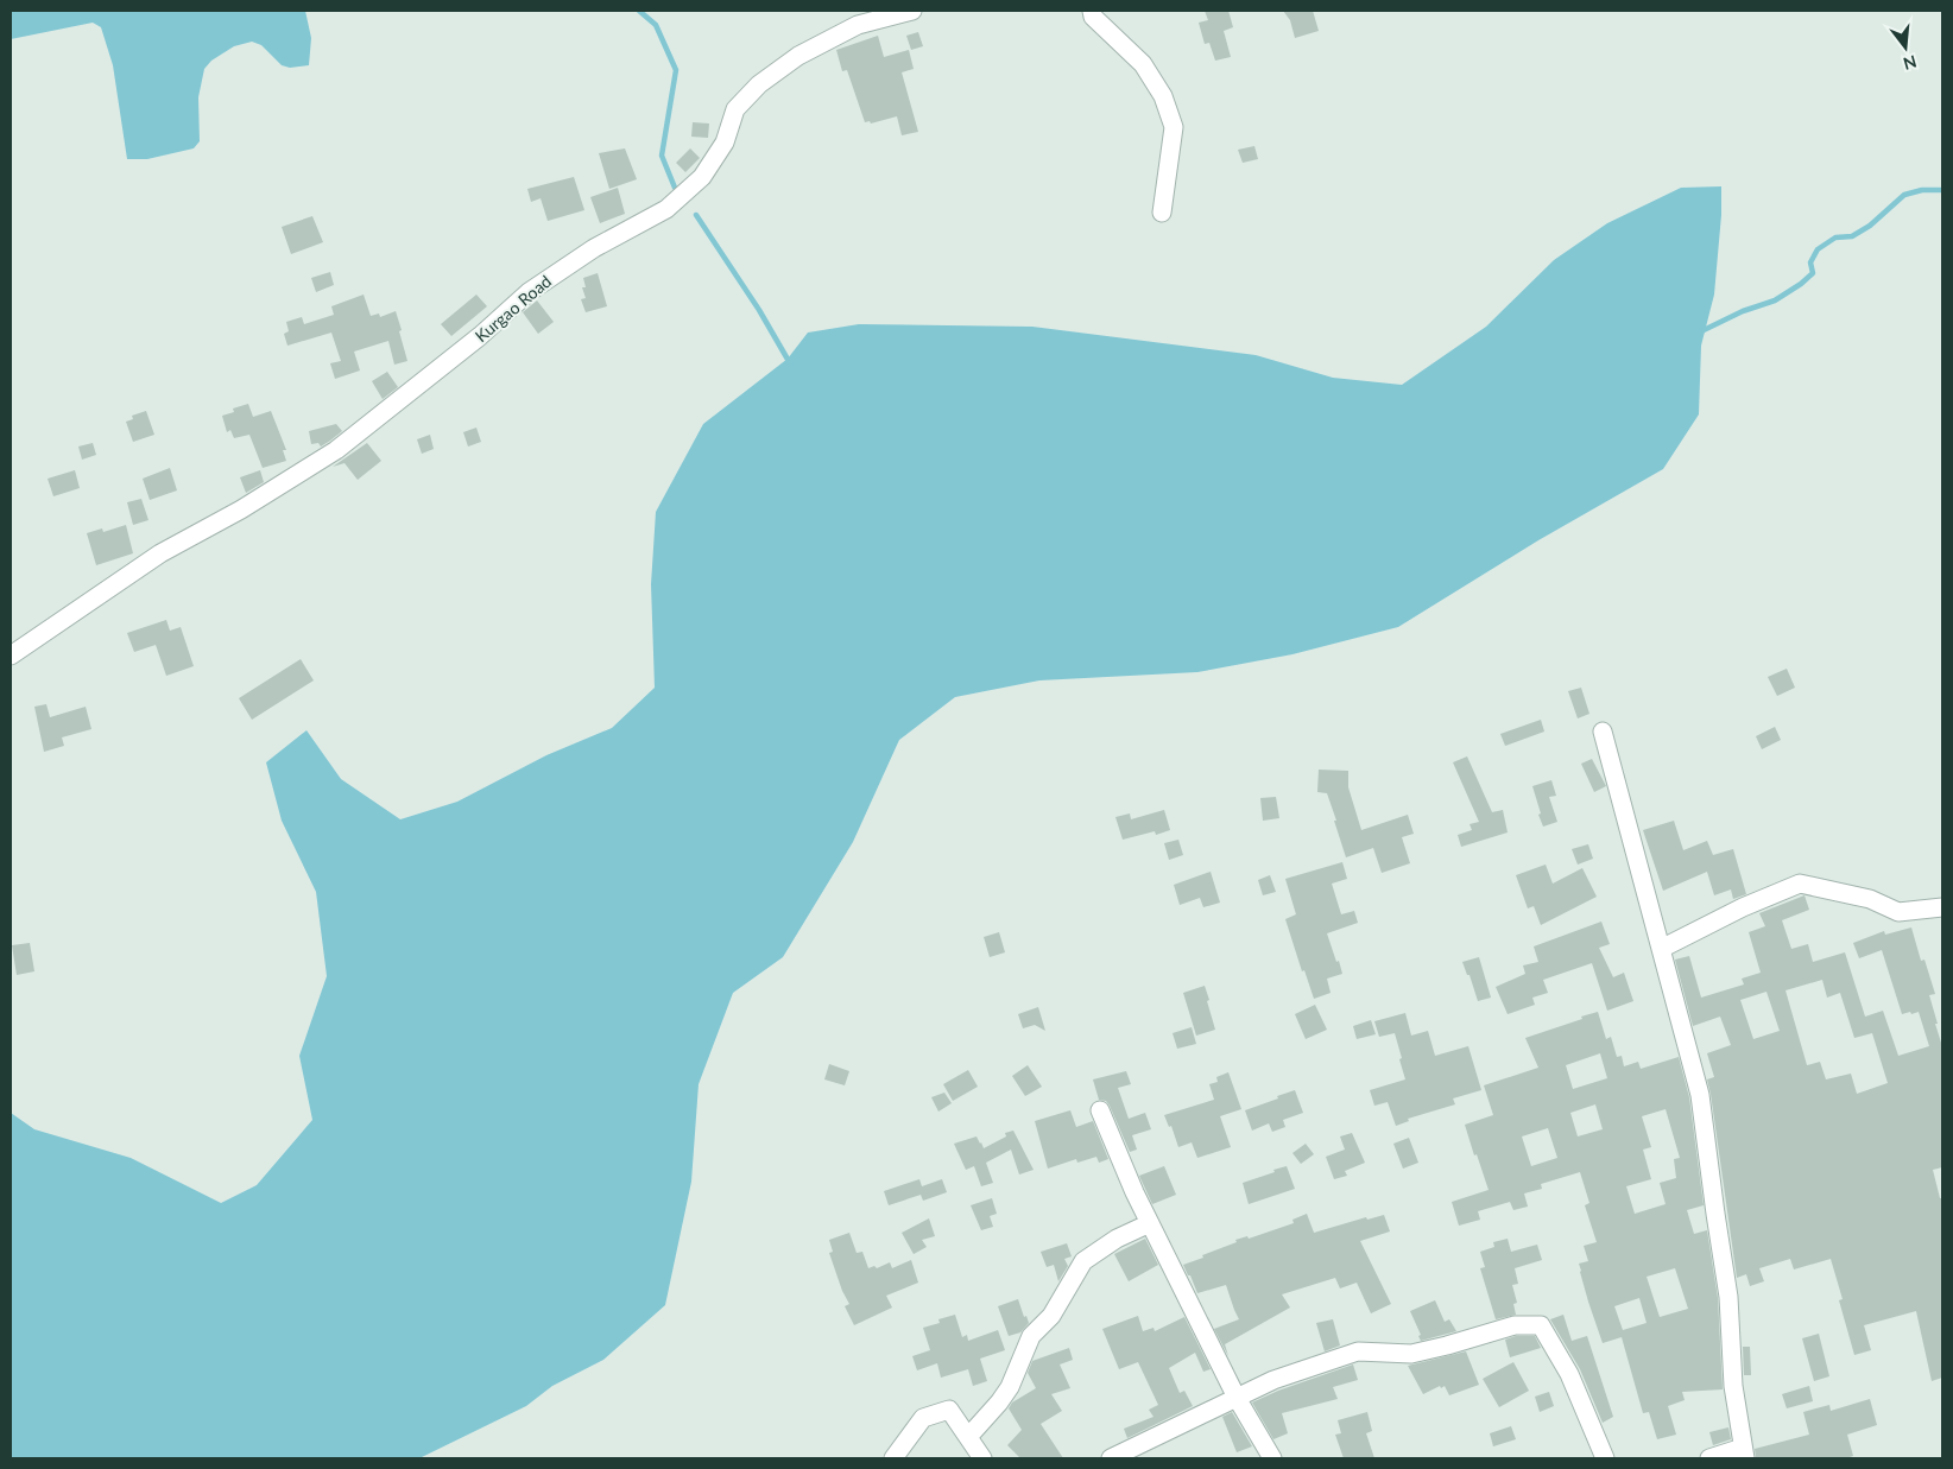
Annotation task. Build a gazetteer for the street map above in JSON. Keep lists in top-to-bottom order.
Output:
{
  "streets": {
    "street": ["Kurgao Road"]
  },
  "north": "bottom"
}
